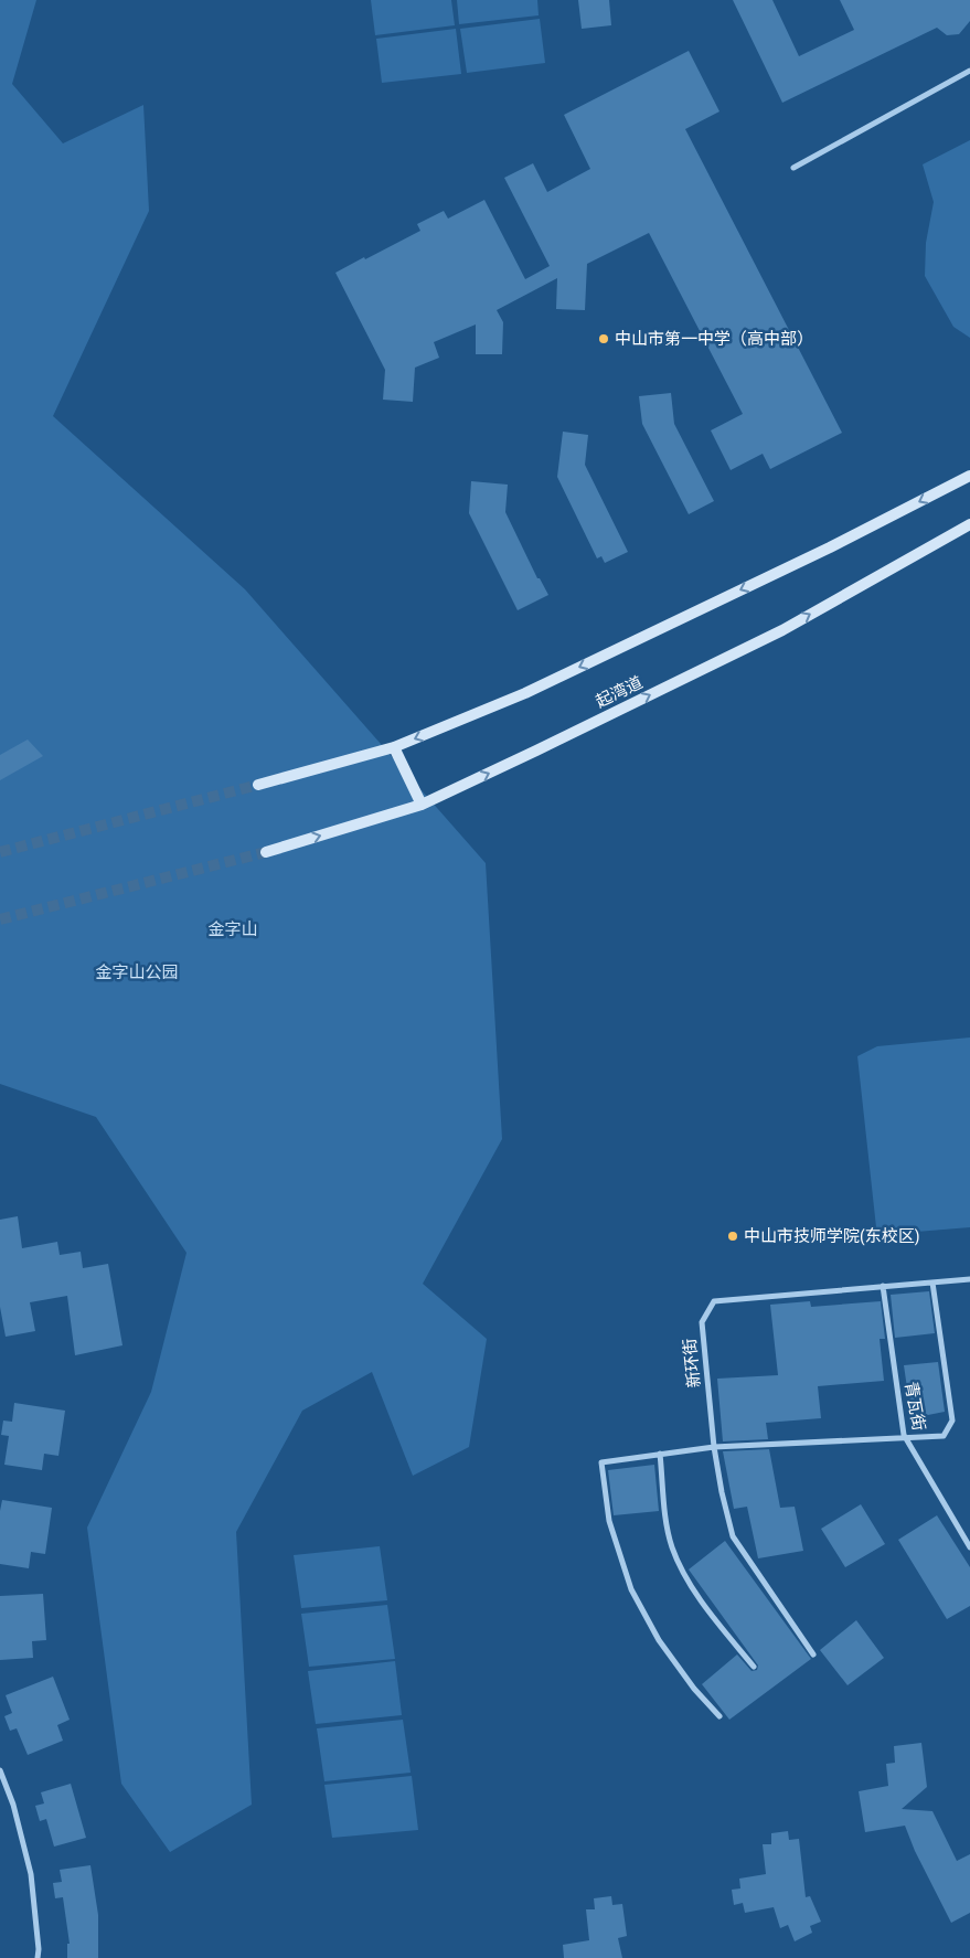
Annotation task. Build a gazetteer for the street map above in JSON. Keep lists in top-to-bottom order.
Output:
{
  "streets": {
    "main road": ["起湾道"],
    "street": ["新环街", "青瓦街"]
  },
  "crossings": [
    ["新环街", "青瓦街"]
  ],
  "parks": ["金字山", "金字山公园"],
  "places": ["中山市第一中学（高中部）", "中山市技师学院(东校区)"]
}
